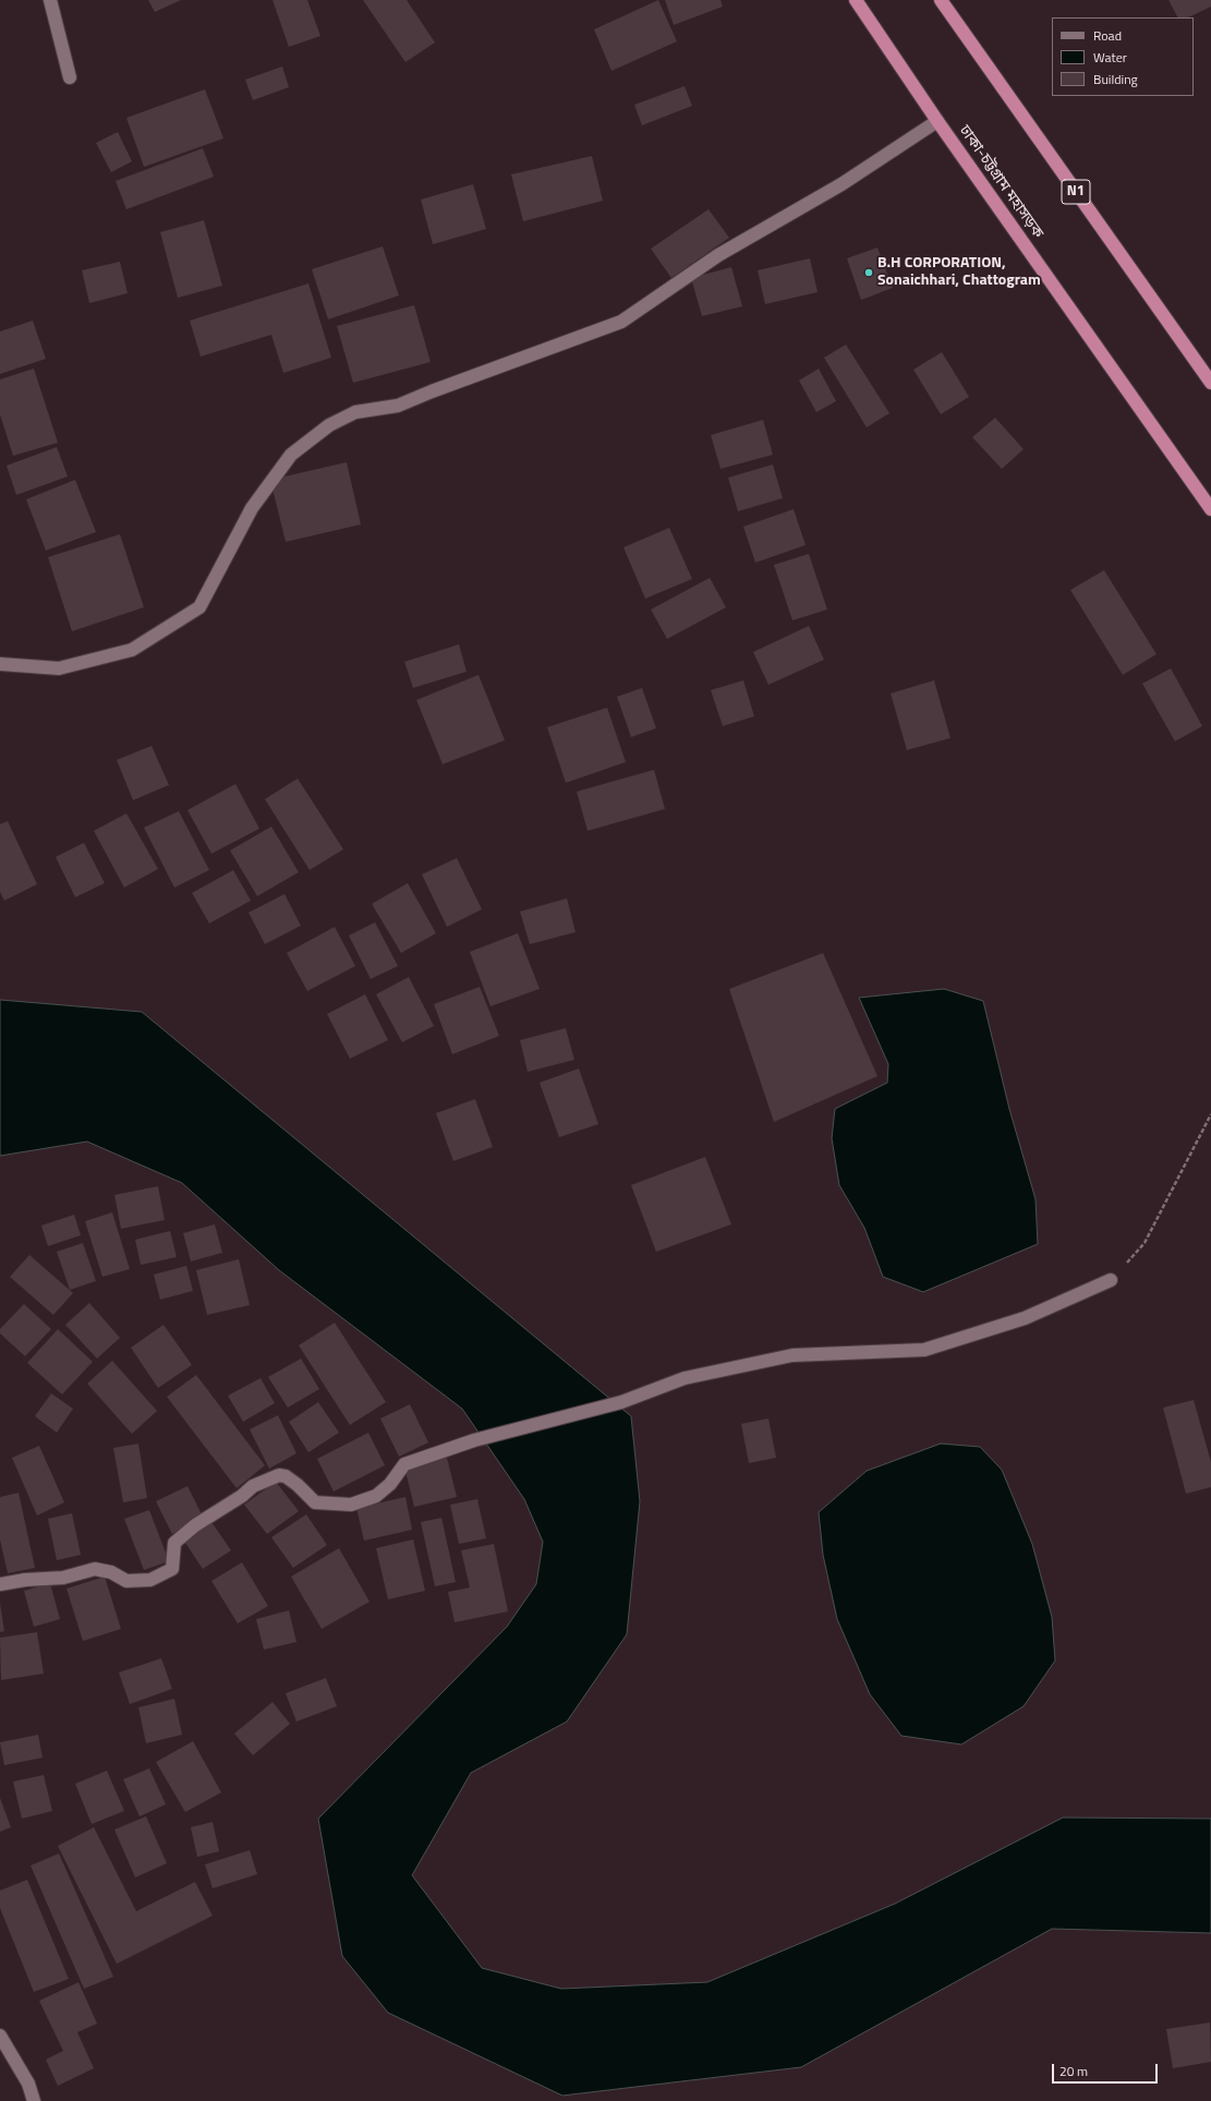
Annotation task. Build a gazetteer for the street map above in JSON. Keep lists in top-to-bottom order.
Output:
{
  "streets": {
    "highway": ["ঢাকা-চট্টগ্রাম মহাসড়ক", "N1"]
  },
  "places": ["B.H CORPORATION, Sonaichhari, Chattogram"],
  "legend": ["Road", "Water", "Building"],
  "scale_bar": "20 m"
}
